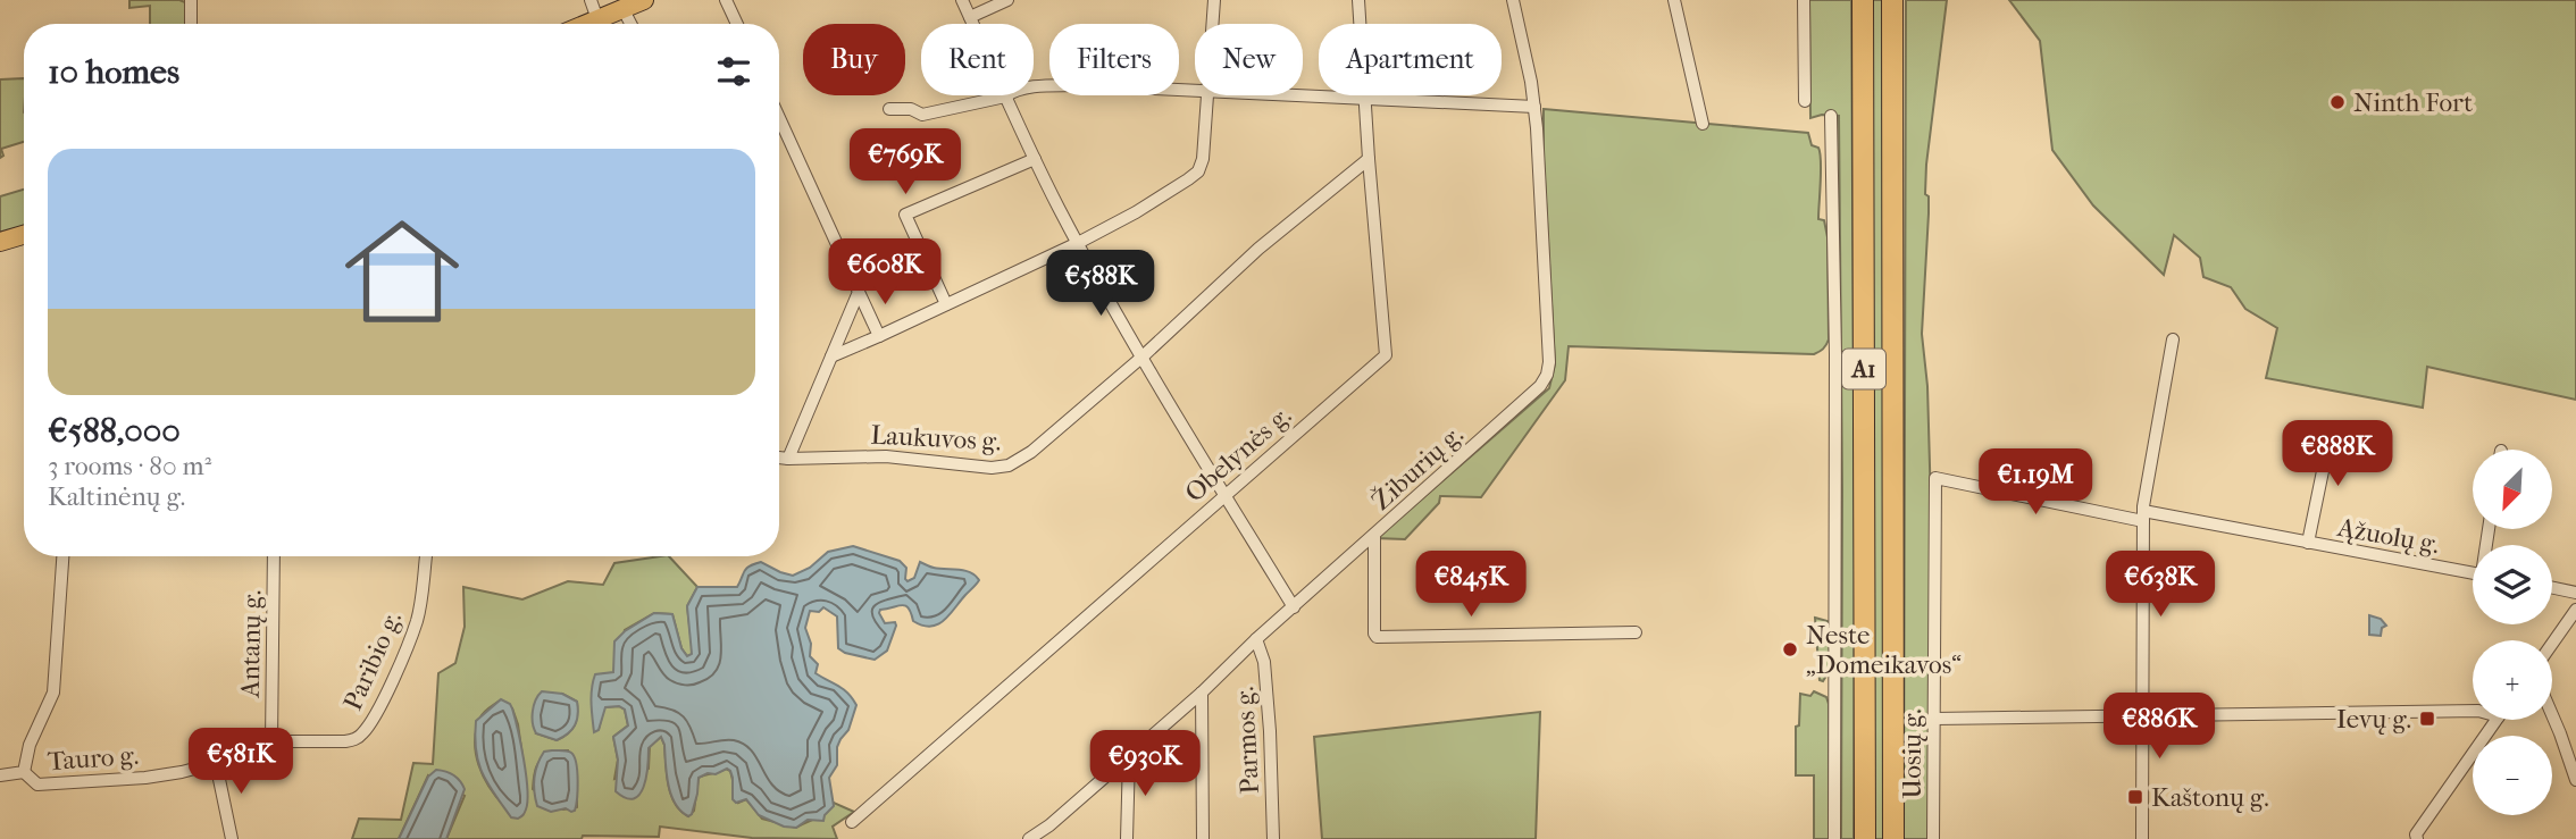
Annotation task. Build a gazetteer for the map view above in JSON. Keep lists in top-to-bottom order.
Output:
{
  "streets": {
    "highway": ["A1"],
    "street": [
      "Laukuvos g.",
      "Obelynės g.",
      "Žiburių g.",
      "Ąžuolų g.",
      "Antanų g.",
      "Paribio g.",
      "Parmos g.",
      "Uosių g.",
      "Tauro g."
    ]
  },
  "crossings": [
    ["Laukuvos g.", "Obelynės g."],
    ["Žiburių g.", "Parmos g."],
    ["Ąžuolų g.", "Uosių g."],
    ["Antanų g.", "Paribio g."],
    ["Paribio g.", "Tauro g."]
  ],
  "places": {
    "other": ["Ninth Fort", "Neste „Domeikavos“"],
    "transit": ["Ievų g.", "Kaštonų g."]
  },
  "north": "bottom left",
  "page": {
    "chip": [
      "Buy",
      "Rent",
      "Filters",
      "New",
      "Apartment"
    ],
    "heading": "10 homes",
    "list": [
      {
        "name": "€588,000",
        "note": "3 rooms · 80 m² · Kaltinėnų g."
      }
    ],
    "price": [
      "€769K",
      "€608K",
      "€588K",
      "€888K",
      "€1.19M",
      "€845K",
      "€638K",
      "€886K",
      "€581K",
      "€930K"
    ],
    "map_buttons": ["+", "−"]
  }
}
